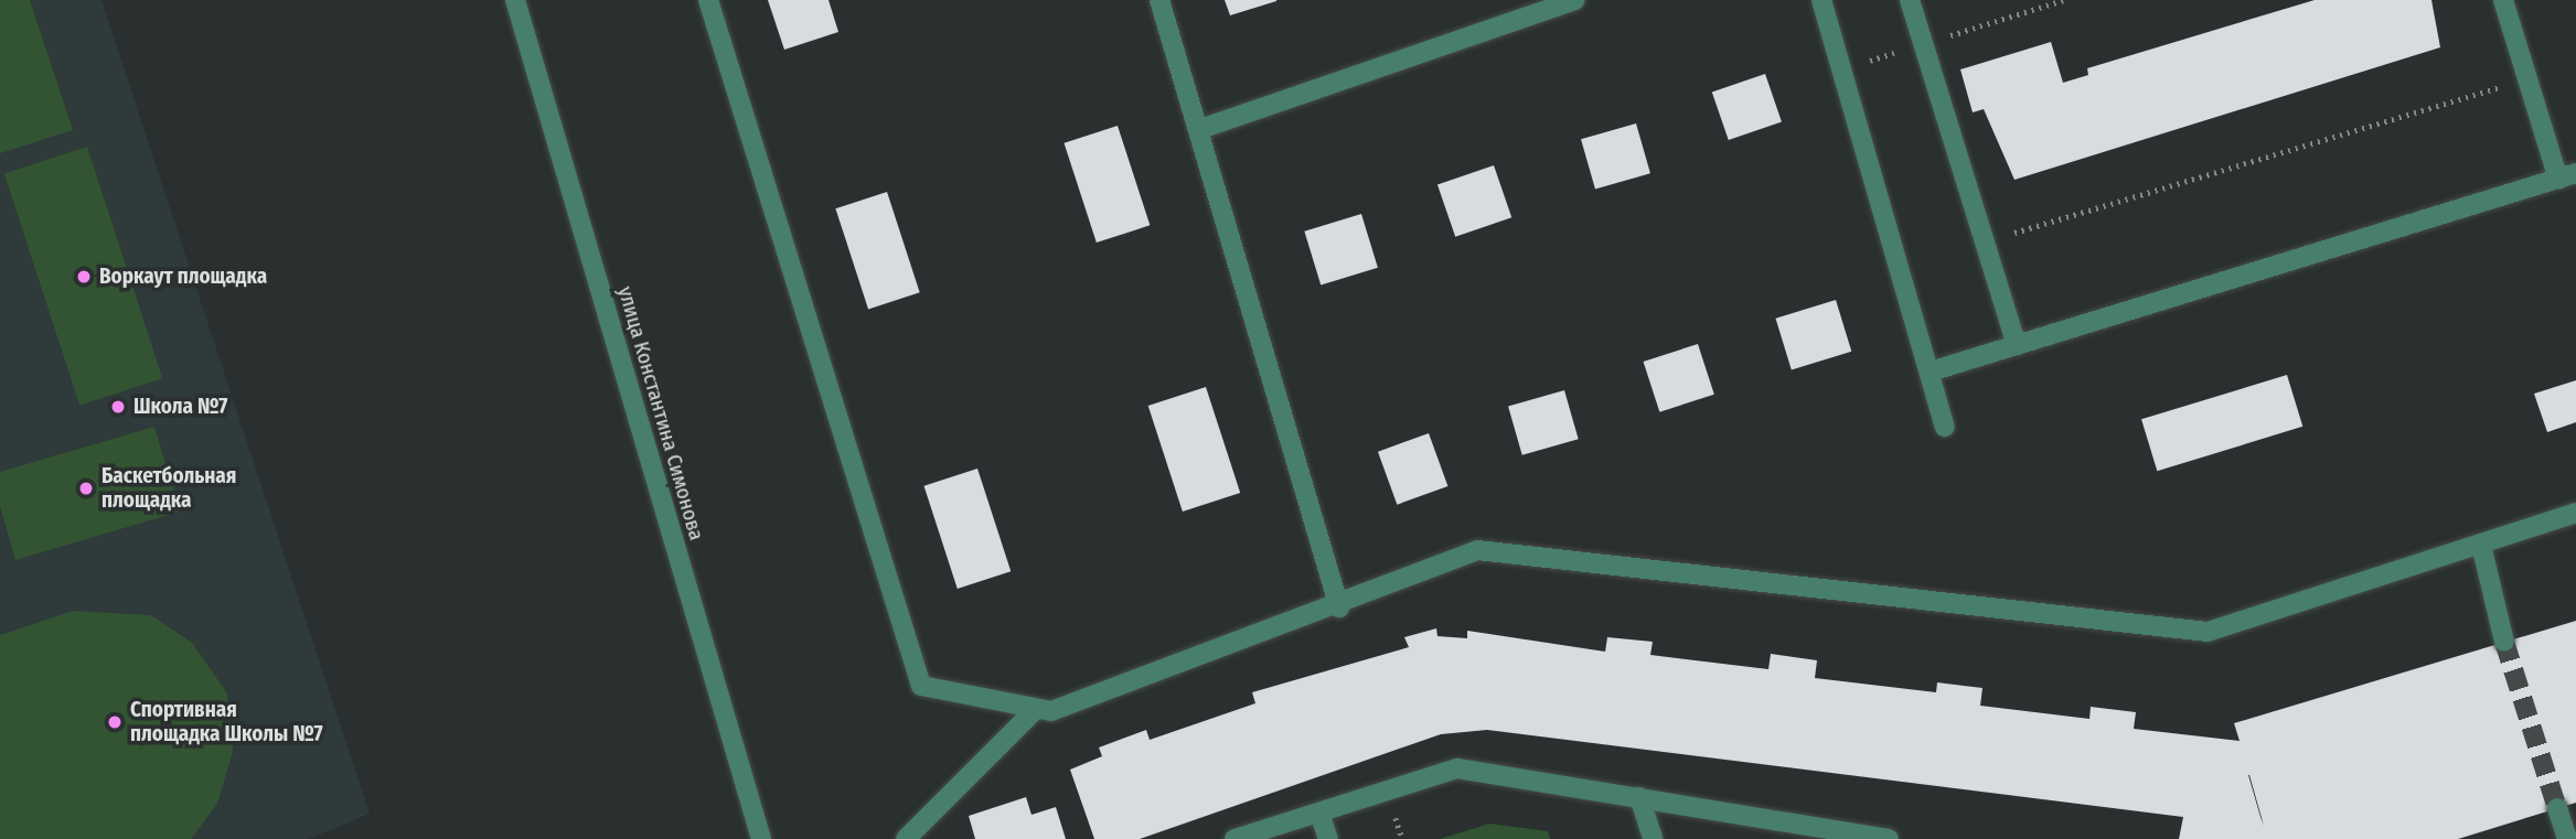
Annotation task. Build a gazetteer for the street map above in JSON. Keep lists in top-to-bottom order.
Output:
{
  "streets": {
    "street": ["улица Константина Симонова"]
  },
  "places": [
    "Воркаут площадка",
    "Школа №7",
    "Баскетбольная площадка",
    "Спортивная площадка Школы №7"
  ]
}
